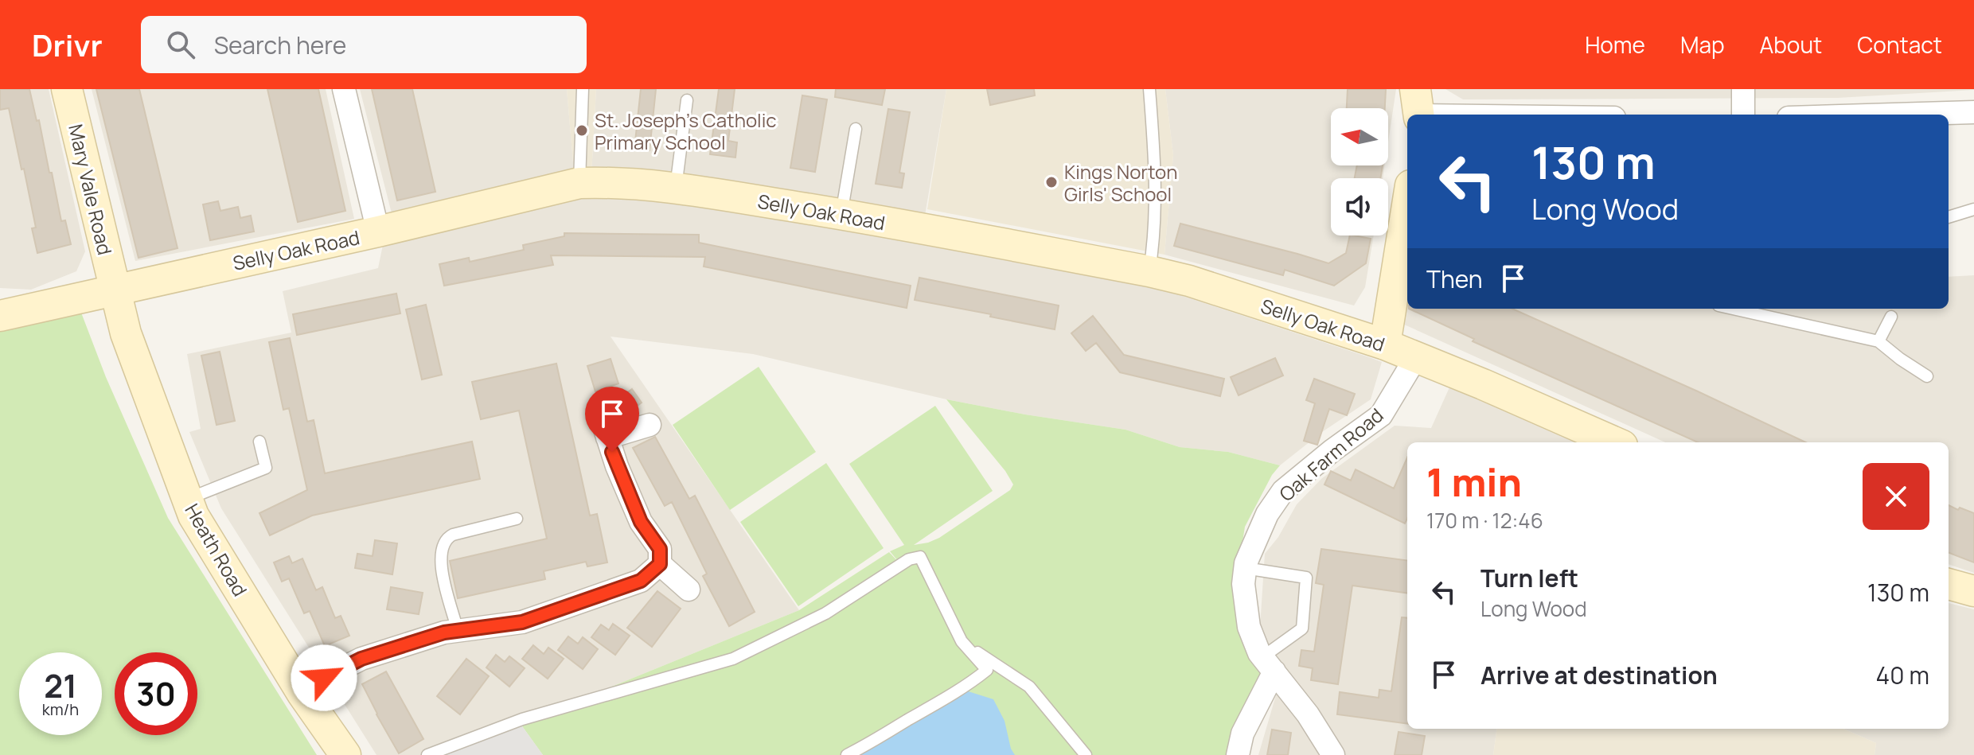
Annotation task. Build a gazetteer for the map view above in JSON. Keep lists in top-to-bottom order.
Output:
{
  "streets": {
    "street": [
      "Mary Vale Road",
      "Selly Oak Road",
      "Oak Farm Road",
      "Heath Road"
    ]
  },
  "crossings": [
    ["Mary Vale Road", "Selly Oak Road"],
    ["Mary Vale Road", "Heath Road"],
    ["Selly Oak Road", "Oak Farm Road"],
    ["Selly Oak Road", "Heath Road"]
  ],
  "places": ["St. Joseph's Catholic Primary School", "Kings Norton Girls' School"],
  "north": "left",
  "page": {
    "header": "Drivr",
    "search": "Search here",
    "nav": [
      "Home",
      "Map",
      "About",
      "Contact"
    ],
    "turn": ["130 m", "Long Wood"],
    "then": "Then",
    "heading": ["1 min", "170 m · 12:46"],
    "list": [
      {
        "name": "Turn left",
        "note": "Long Wood",
        "value": "130 m"
      },
      {
        "name": "Arrive at destination",
        "value": "40 m"
      }
    ],
    "speed": "21 km/h",
    "limit": "30"
  }
}
